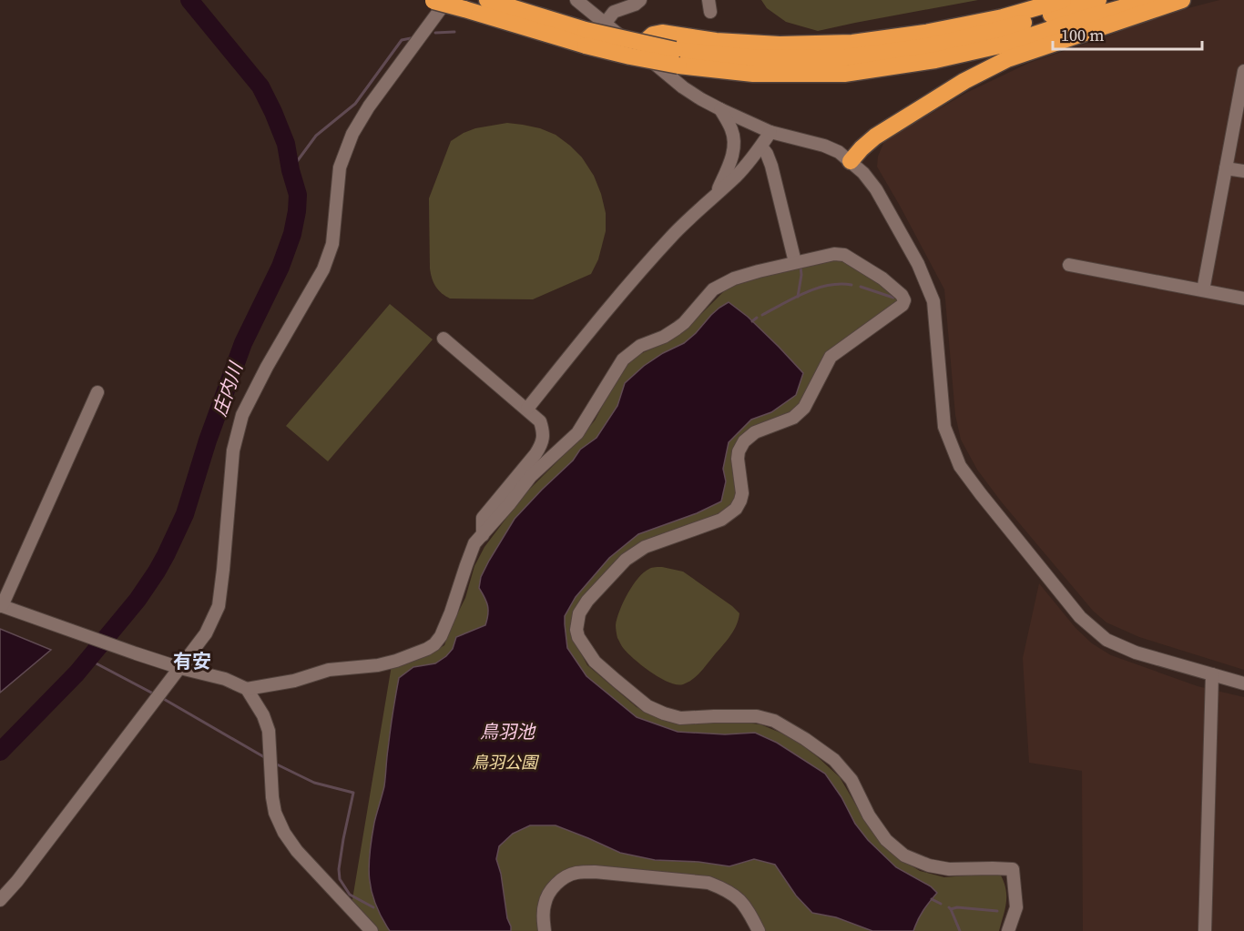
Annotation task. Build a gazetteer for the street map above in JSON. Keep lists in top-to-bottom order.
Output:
{
  "districts": ["有安"],
  "water": ["庄内川", "鳥羽池"],
  "parks": ["鳥羽公園"],
  "scale_bar": "100 m"
}
